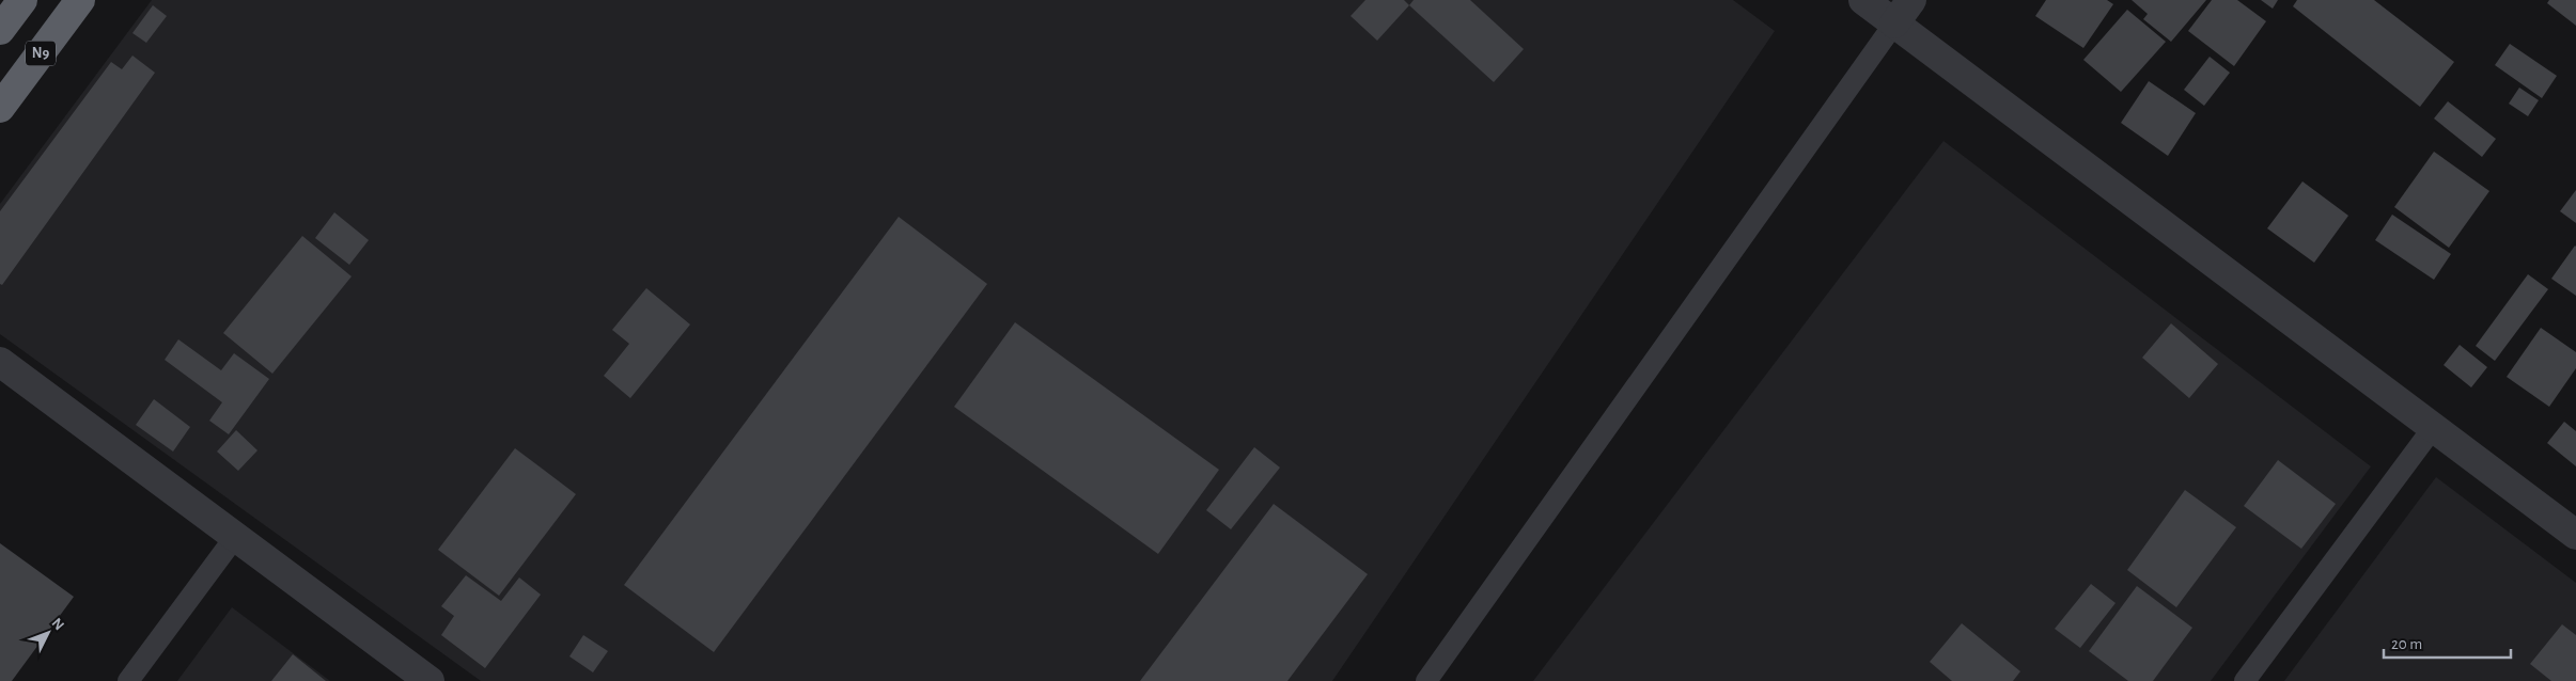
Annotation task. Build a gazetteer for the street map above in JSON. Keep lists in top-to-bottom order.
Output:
{
  "streets": {
    "highway": ["N9"]
  },
  "scale_bar": "20 m",
  "north": "top right"
}
